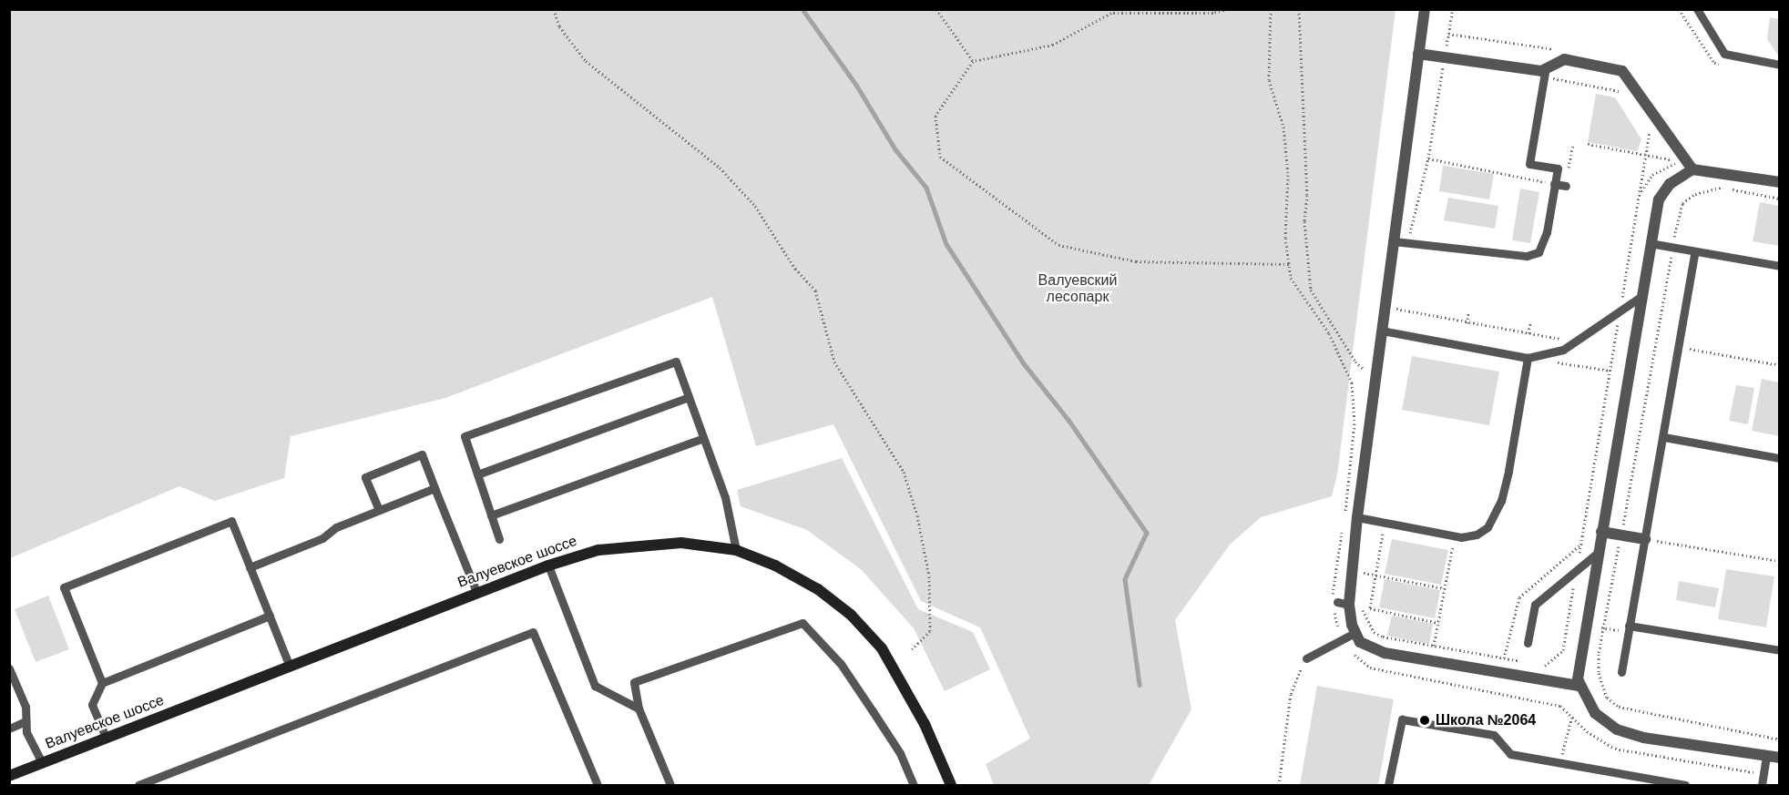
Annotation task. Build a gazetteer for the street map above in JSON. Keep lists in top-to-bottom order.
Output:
{
  "streets": {
    "main road": ["Валуевское шоссе"]
  },
  "parks": ["Валуевский лесопарк"],
  "places": ["Школа №2064"]
}
